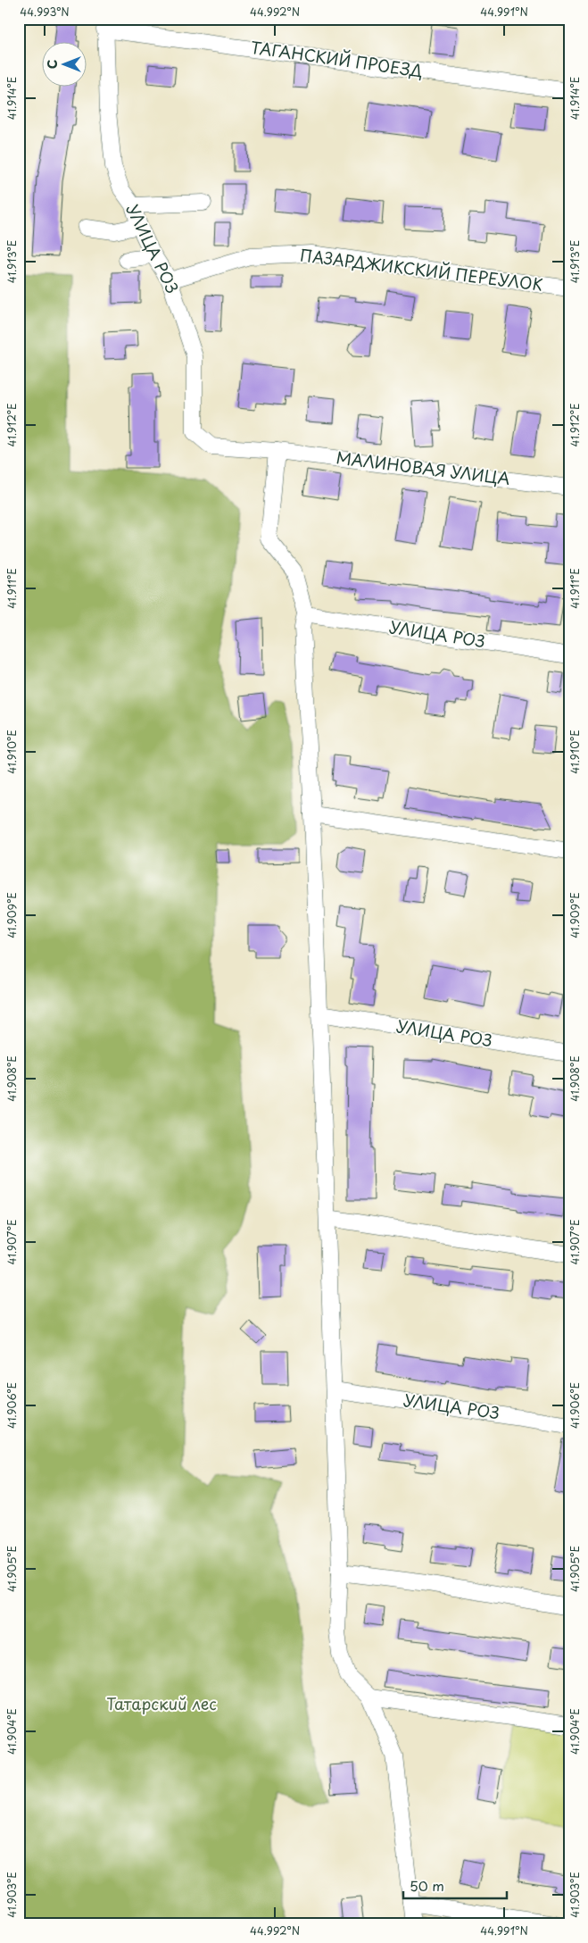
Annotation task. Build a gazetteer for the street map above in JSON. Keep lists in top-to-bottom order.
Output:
{
  "streets": {
    "street": [
      "ТАГАНСКИЙ ПРОЕЗД",
      "УЛИЦА РОЗ",
      "ПАЗАРДЖИКСКИЙ ПЕРЕУЛОК",
      "МАЛИНОВАЯ УЛИЦА"
    ]
  },
  "crossings": [
    ["ТАГАНСКИЙ ПРОЕЗД", "УЛИЦА РОЗ"],
    ["УЛИЦА РОЗ", "ПАЗАРДЖИКСКИЙ ПЕРЕУЛОК"],
    ["УЛИЦА РОЗ", "МАЛИНОВАЯ УЛИЦА"]
  ],
  "parks": ["Татарский лес"],
  "scale_bar": "50 m",
  "north": "left",
  "coordinates": [
    "44.993°N",
    "44.992°N",
    "44.991°N",
    "41.914°E",
    "41.913°E",
    "41.912°E",
    "41.911°E",
    "41.910°E",
    "41.909°E",
    "41.908°E",
    "41.907°E",
    "41.906°E",
    "41.905°E",
    "41.904°E",
    "41.903°E"
  ]
}
